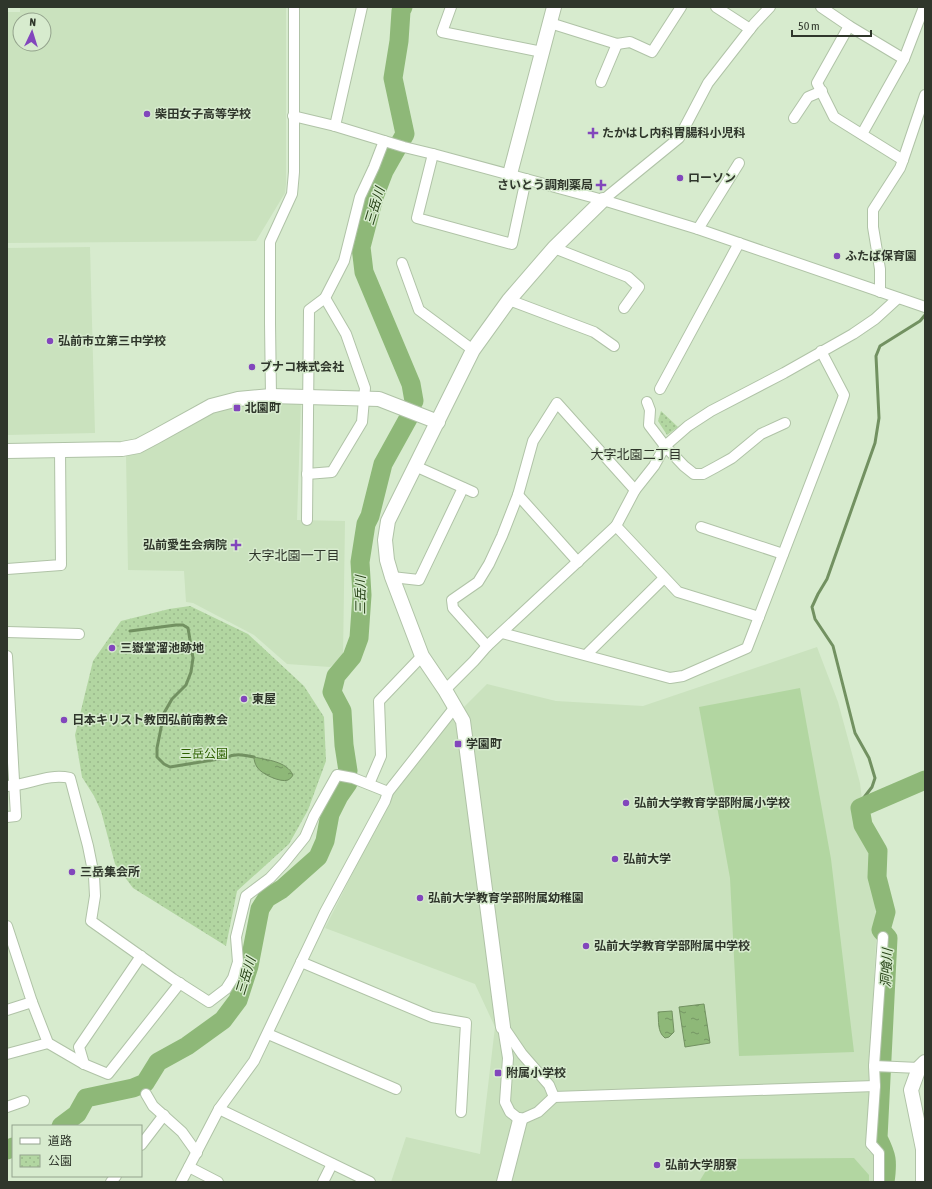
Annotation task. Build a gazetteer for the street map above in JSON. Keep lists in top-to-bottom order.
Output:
{
  "districts": ["大字北園二丁目", "大字北園一丁目"],
  "water": ["三岳川", "洞喰川"],
  "parks": ["三岳公園"],
  "places": {
    "other": [
      "柴田女子高等学校",
      "ローソン",
      "ふたば保育園",
      "弘前市立第三中学校",
      "ブナコ株式会社",
      "三嶽堂溜池跡地",
      "東屋",
      "日本キリスト教団弘前南教会",
      "弘前大学教育学部附属小学校",
      "弘前大学",
      "三岳集会所",
      "弘前大学教育学部附属幼稚園",
      "弘前大学教育学部附属中学校",
      "弘前大学朋寮"
    ],
    "health": ["たかはし内科胃腸科小児科", "さいとう調剤薬局", "弘前愛生会病院"],
    "transit": ["北園町", "学園町", "附属小学校"]
  },
  "legend": ["道路", "公園"],
  "scale_bar": "50 m",
  "north": "top"
}
